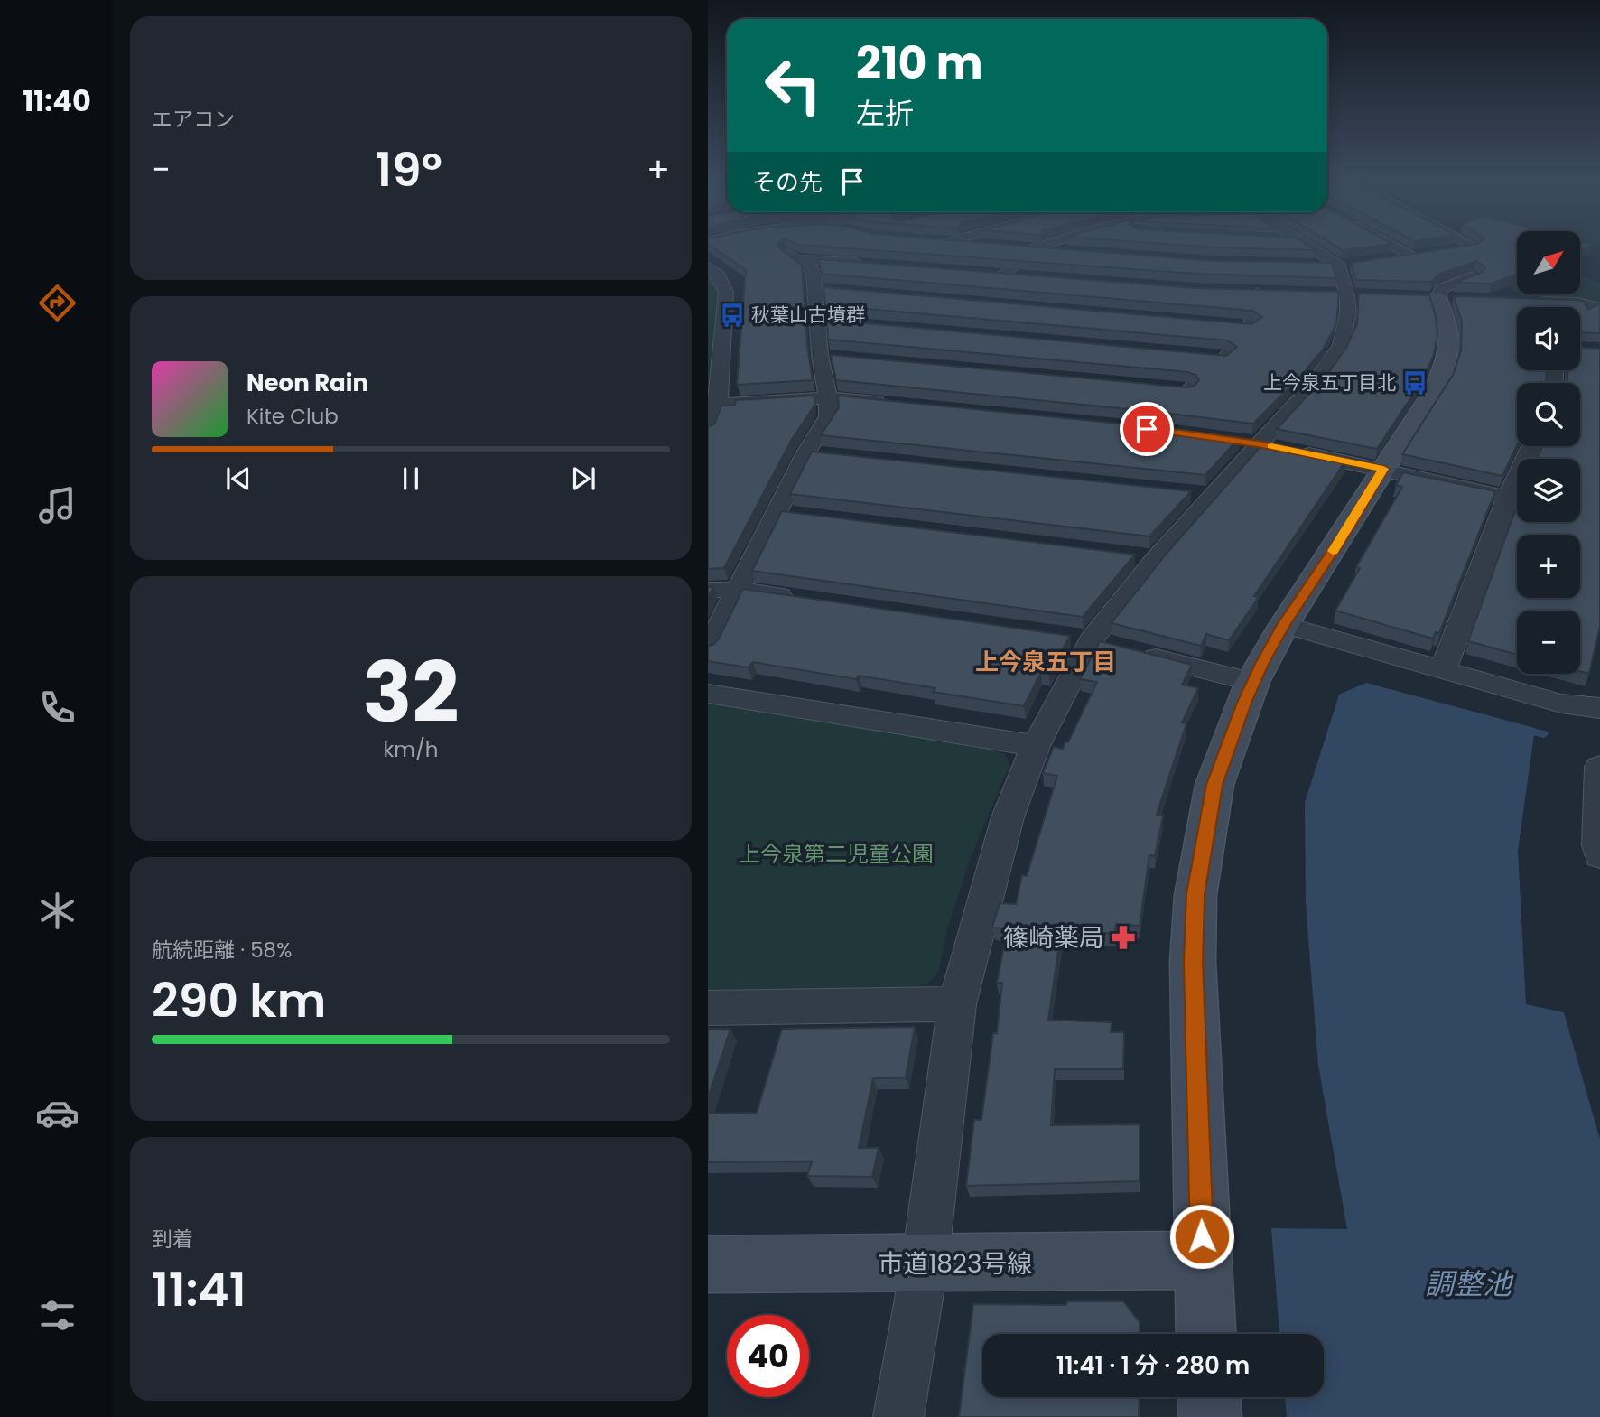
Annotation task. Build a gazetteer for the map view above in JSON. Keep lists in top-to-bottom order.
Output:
{
  "streets": {
    "street": ["市道1823号線"]
  },
  "districts": ["上今泉五丁目"],
  "water": ["調整池"],
  "parks": ["上今泉第二児童公園"],
  "places": {
    "bus stop": ["秋葉山古墳群", "上今泉五丁目北"],
    "pharmacy": ["篠崎薬局"]
  },
  "north": "top right",
  "page": {
    "tabs": "11:40",
    "tile": [
      "エアコン",
      ["32", "km/h"],
      ["航続距離 · 58%", "290 km"],
      ["到着", "11:41"]
    ],
    "turn": ["210 m", "左折"],
    "heat": ["−", "19°", "+"],
    "then": "その先",
    "map_buttons": ["+", "−"],
    "song": ["Neon Rain", "Kite Club"],
    "limit": "40",
    "trip": "11:41 · 1 分 · 280 m"
  }
}
